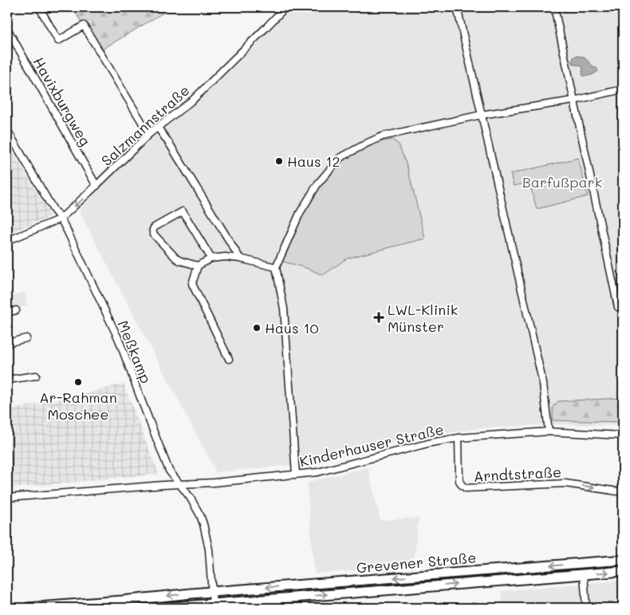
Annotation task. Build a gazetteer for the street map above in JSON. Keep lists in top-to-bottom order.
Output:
{
  "streets": {
    "main road": ["Grevener Straße"],
    "street": [
      "Havixburgweg",
      "Salzmannstraße",
      "Meßkamp",
      "Kinderhauser Straße",
      "Arndtstraße"
    ]
  },
  "crossings": [
    ["Havixburgweg", "Salzmannstraße"],
    ["Salzmannstraße", "Meßkamp"],
    ["Meßkamp", "Kinderhauser Straße"],
    ["Meßkamp", "Grevener Straße"],
    ["Kinderhauser Straße", "Arndtstraße"]
  ],
  "one_way": ["Arndtstraße"],
  "parks": ["Barfußpark"],
  "places": {
    "other": ["Haus 12", "Haus 10", "Ar-Rahman Moschee"],
    "health": ["LWL-Klinik Münster"]
  }
}
